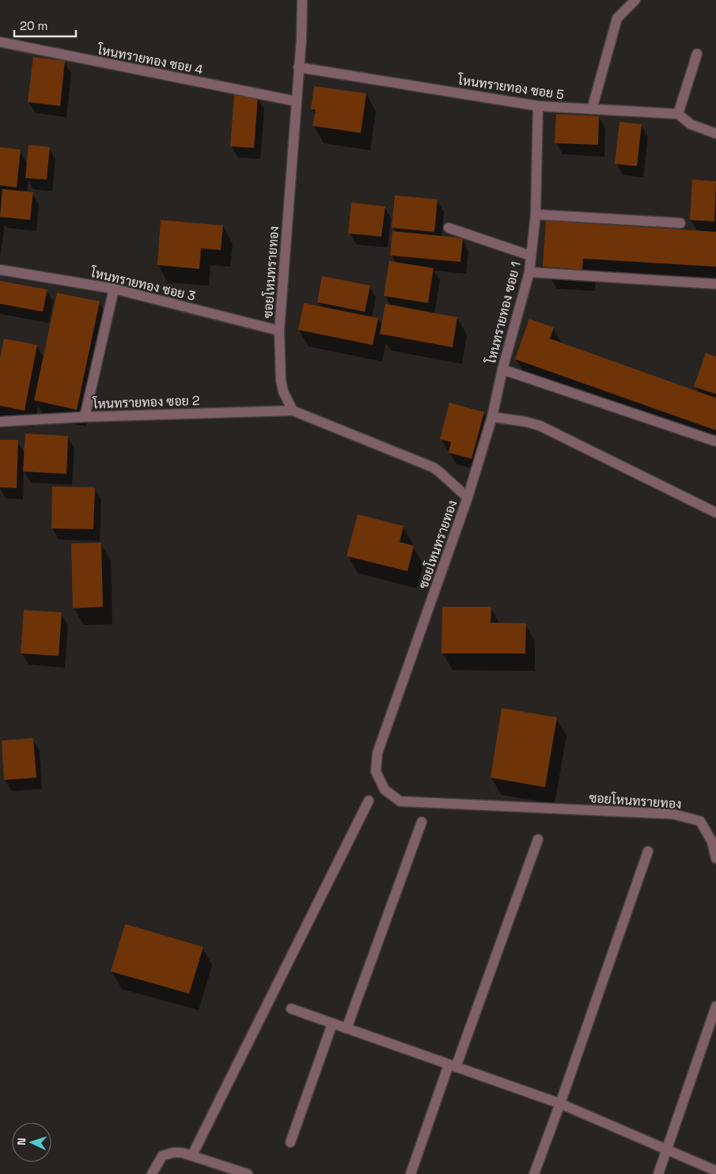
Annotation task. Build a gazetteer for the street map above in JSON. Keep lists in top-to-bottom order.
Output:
{
  "streets": {
    "street": [
      "โหนทรายทอง ซอย 4",
      "โหนทรายทอง ซอย 5",
      "ซอยโหนทรายทอง",
      "โหนทรายทอง ซอย 3",
      "โหนทรายทอง ซอย 1",
      "โหนทรายทอง ซอย 2"
    ]
  },
  "crossings": [
    ["โหนทรายทอง ซอย 4", "ซอยโหนทรายทอง"],
    ["โหนทรายทอง ซอย 5", "ซอยโหนทรายทอง"],
    ["โหนทรายทอง ซอย 5", "โหนทรายทอง ซอย 1"],
    ["ซอยโหนทรายทอง", "โหนทรายทอง ซอย 3"],
    ["ซอยโหนทรายทอง", "โหนทรายทอง ซอย 1"],
    ["ซอยโหนทรายทอง", "โหนทรายทอง ซอย 2"]
  ],
  "scale_bar": "20 m",
  "north": "left"
}
